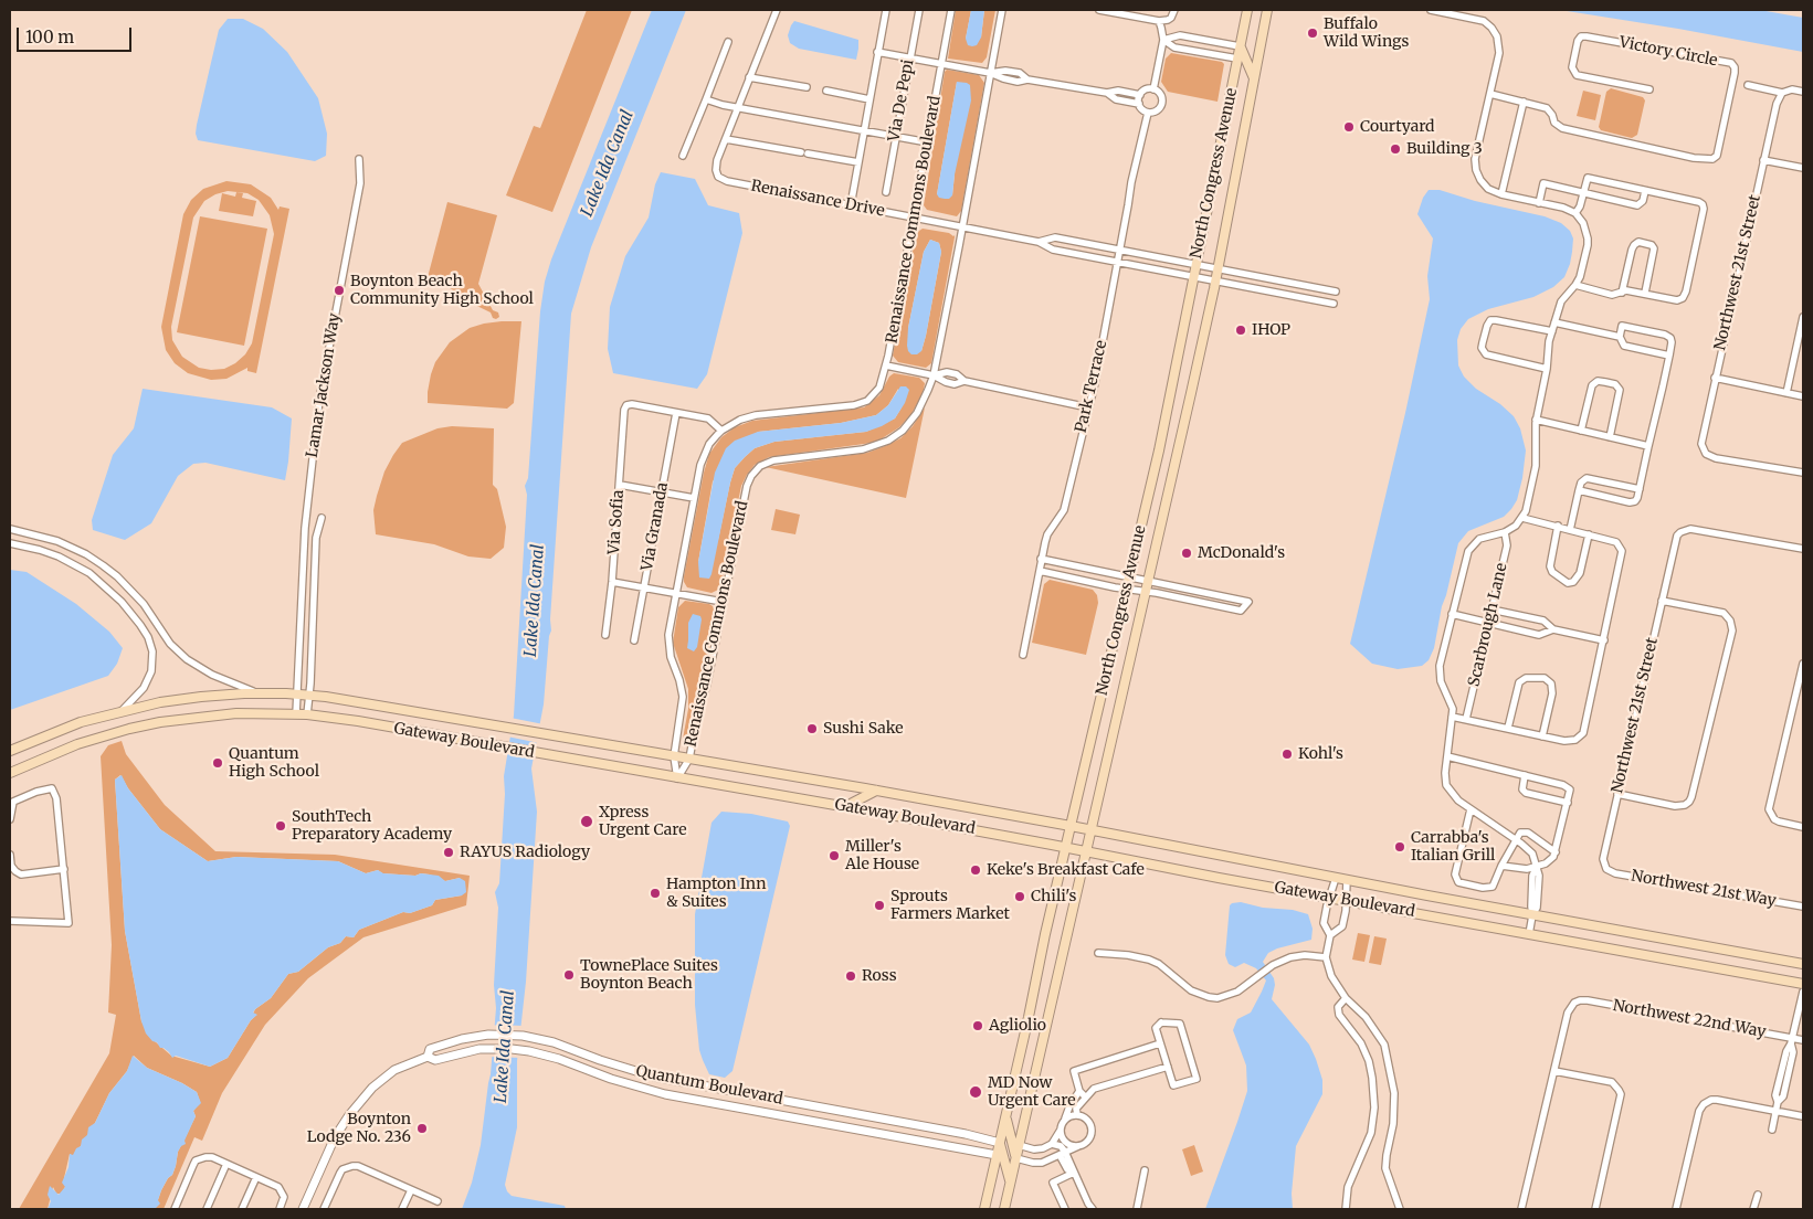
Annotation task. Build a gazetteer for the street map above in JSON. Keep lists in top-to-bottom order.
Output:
{
  "streets": {
    "main road": ["North Congress Avenue", "Gateway Boulevard"],
    "street": [
      "Victory Circle",
      "Via De Pepi",
      "Renaissance Drive",
      "Renaissance Commons Boulevard",
      "Northwest 21st Street",
      "Lamar Jackson Way",
      "Park Terrace",
      "Via Sofia",
      "Via Granada",
      "Scarbrough Lane",
      "Northwest 21st Way",
      "Northwest 22nd Way",
      "Quantum Boulevard"
    ]
  },
  "crossings": [
    ["North Congress Avenue", "Renaissance Drive"],
    ["North Congress Avenue", "Gateway Boulevard"],
    ["North Congress Avenue", "Quantum Boulevard"],
    ["Renaissance Drive", "Renaissance Commons Boulevard"],
    ["Renaissance Drive", "Park Terrace"],
    ["Renaissance Commons Boulevard", "Gateway Boulevard"],
    ["Northwest 21st Street", "Northwest 21st Way"],
    ["Lamar Jackson Way", "Gateway Boulevard"],
    ["Via Sofia", "Via Granada"]
  ],
  "water": ["Lake Ida Canal"],
  "places": [
    "Buffalo Wild Wings",
    "Courtyard",
    "Building 3",
    "Boynton Beach Community High School",
    "IHOP",
    "McDonald's",
    "Sushi Sake",
    "Kohl's",
    "Quantum High School",
    "Xpress Urgent Care",
    "SouthTech Preparatory Academy",
    "Carrabba's Italian Grill",
    "RAYUS Radiology",
    "Miller's Ale House",
    "Keke's Breakfast Cafe",
    "Hampton Inn & Suites",
    "Chili's",
    "Sprouts Farmers Market",
    "TownePlace Suites Boynton Beach",
    "Ross",
    "Agliolio",
    "MD Now Urgent Care",
    "Boynton Lodge No. 236"
  ],
  "scale_bar": "100 m"
}
